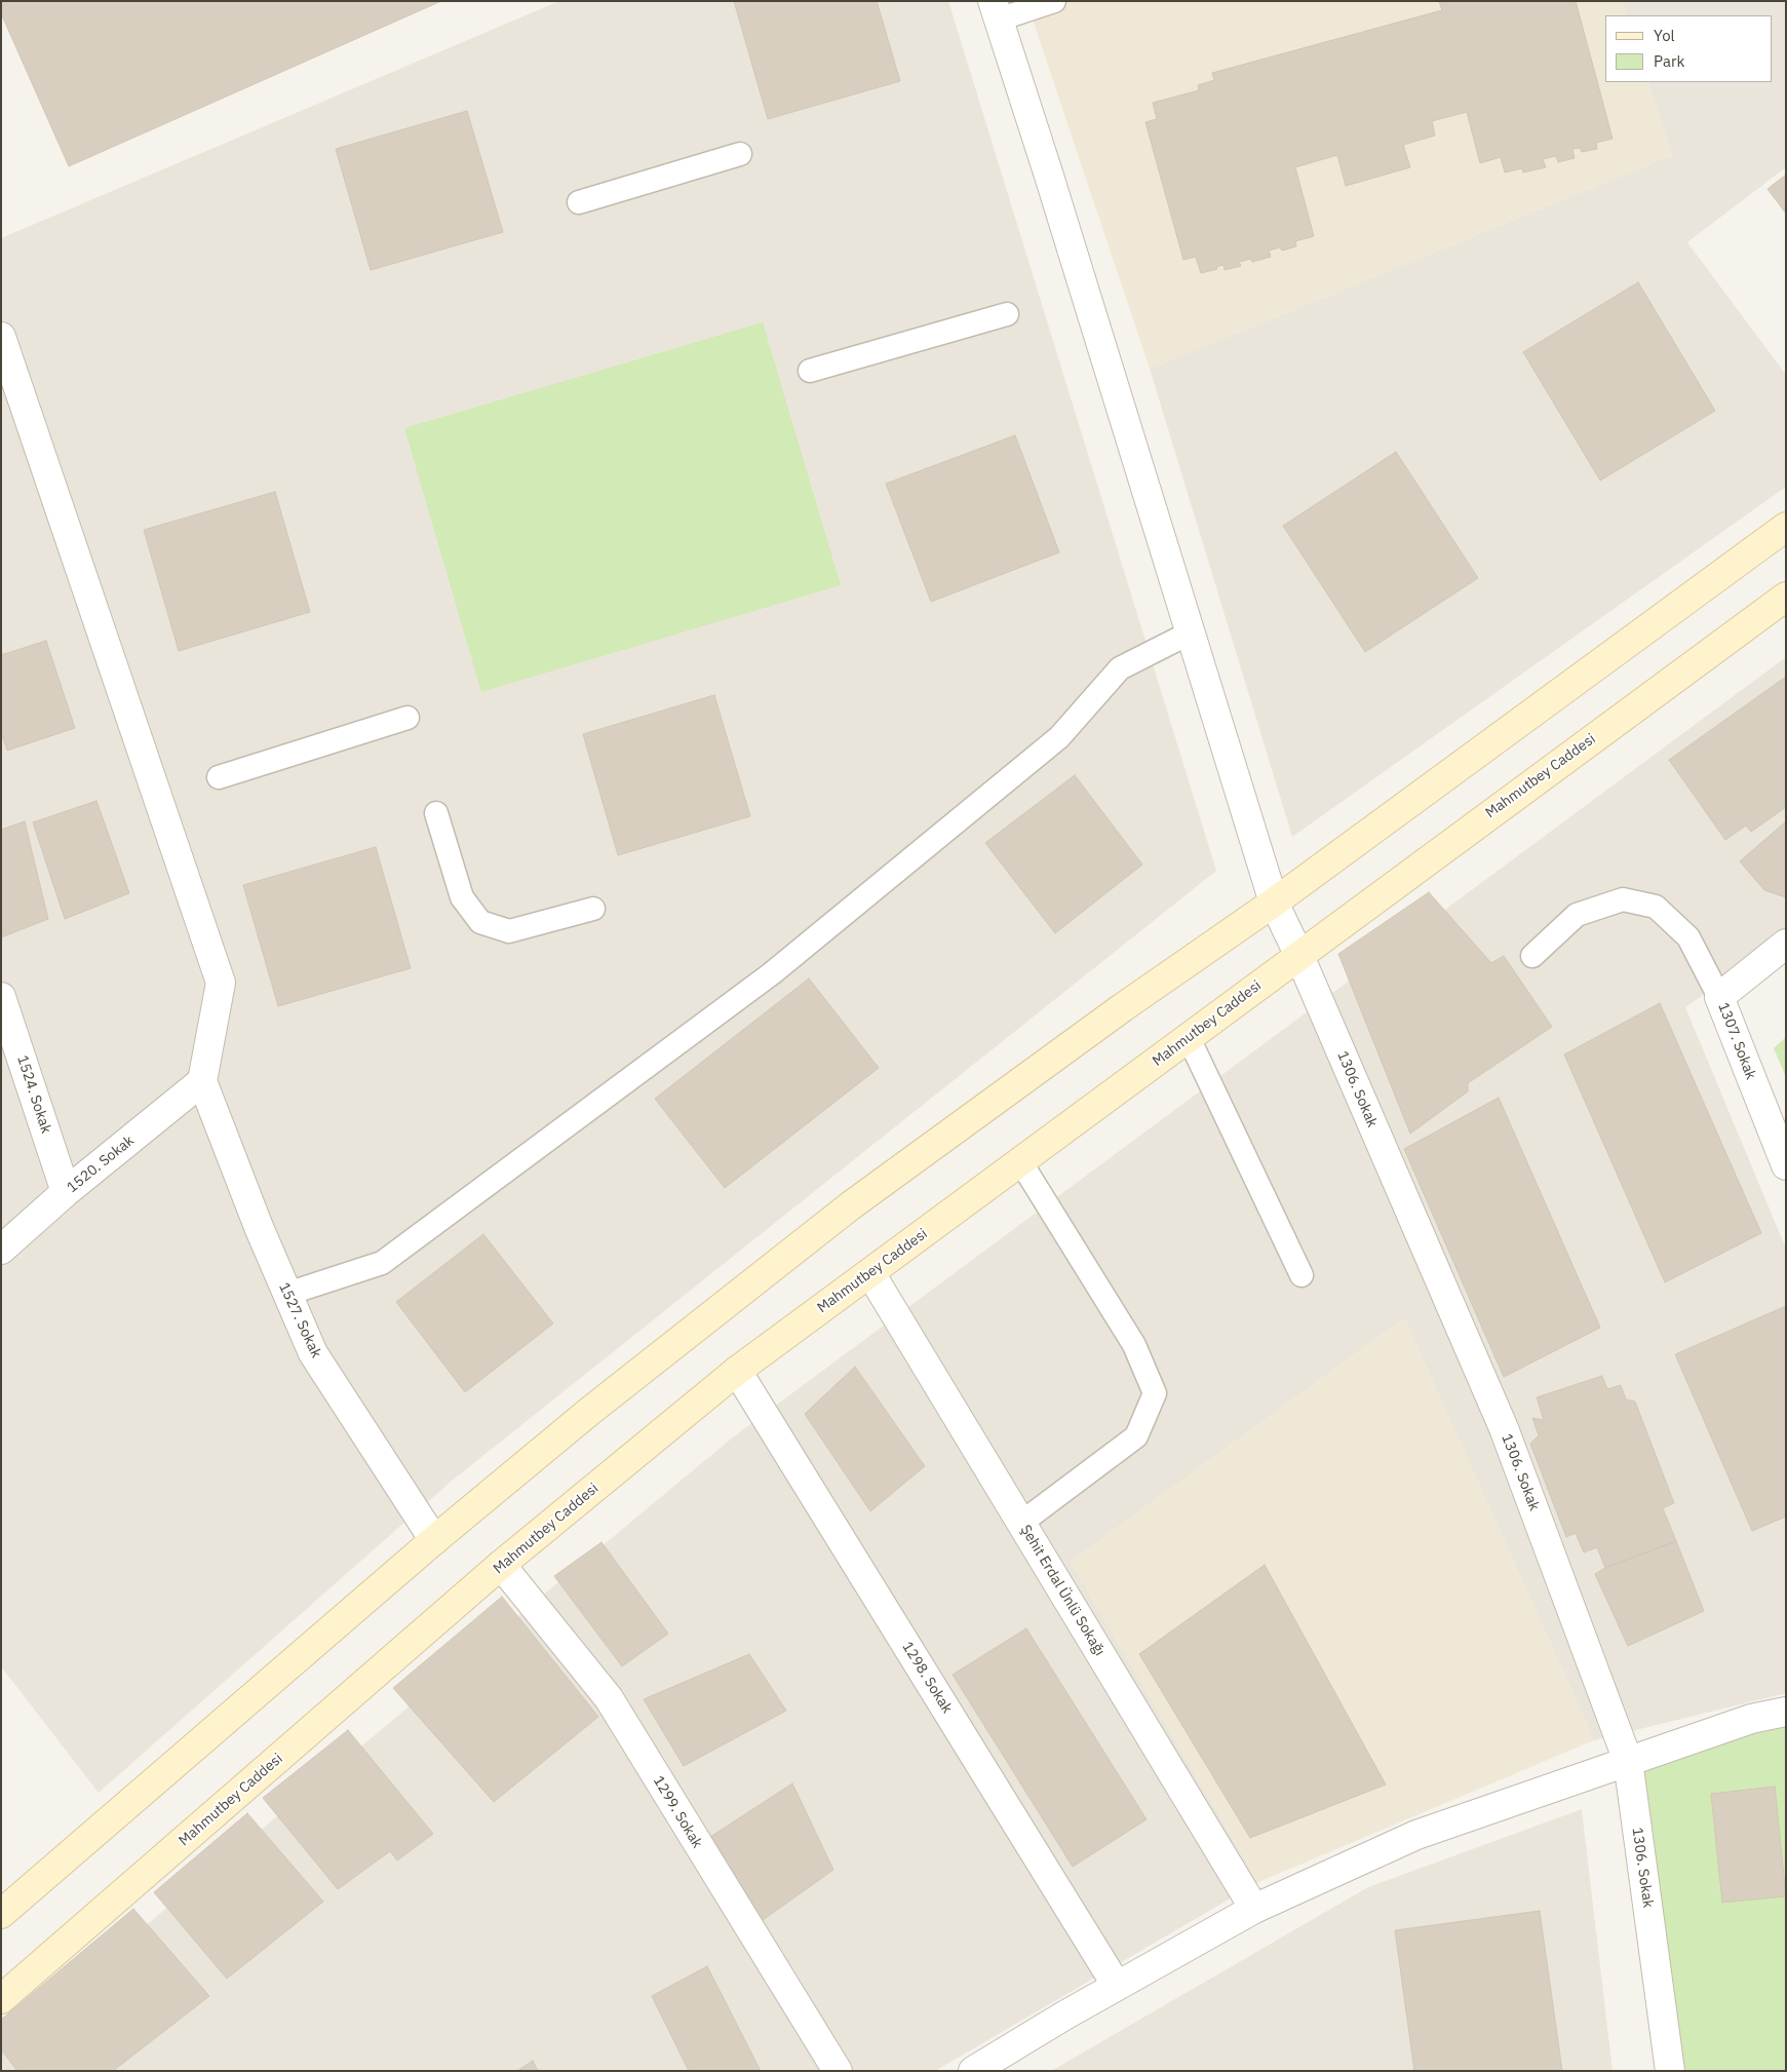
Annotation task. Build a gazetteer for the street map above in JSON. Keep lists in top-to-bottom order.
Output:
{
  "streets": {
    "main road": ["Mahmutbey Caddesi"],
    "street": [
      "1307. Sokak",
      "1306. Sokak",
      "1524. Sokak",
      "1520. Sokak",
      "1527. Sokak",
      "Şehit Erdal Ünlü Sokağı",
      "1298. Sokak",
      "1299. Sokak"
    ]
  },
  "crossings": [
    ["Mahmutbey Caddesi", "1306. Sokak"],
    ["Mahmutbey Caddesi", "Şehit Erdal Ünlü Sokağı"],
    ["Mahmutbey Caddesi", "1298. Sokak"],
    ["Mahmutbey Caddesi", "1299. Sokak"],
    ["1524. Sokak", "1520. Sokak"],
    ["1520. Sokak", "1527. Sokak"]
  ],
  "legend": ["Yol", "Park"]
}
